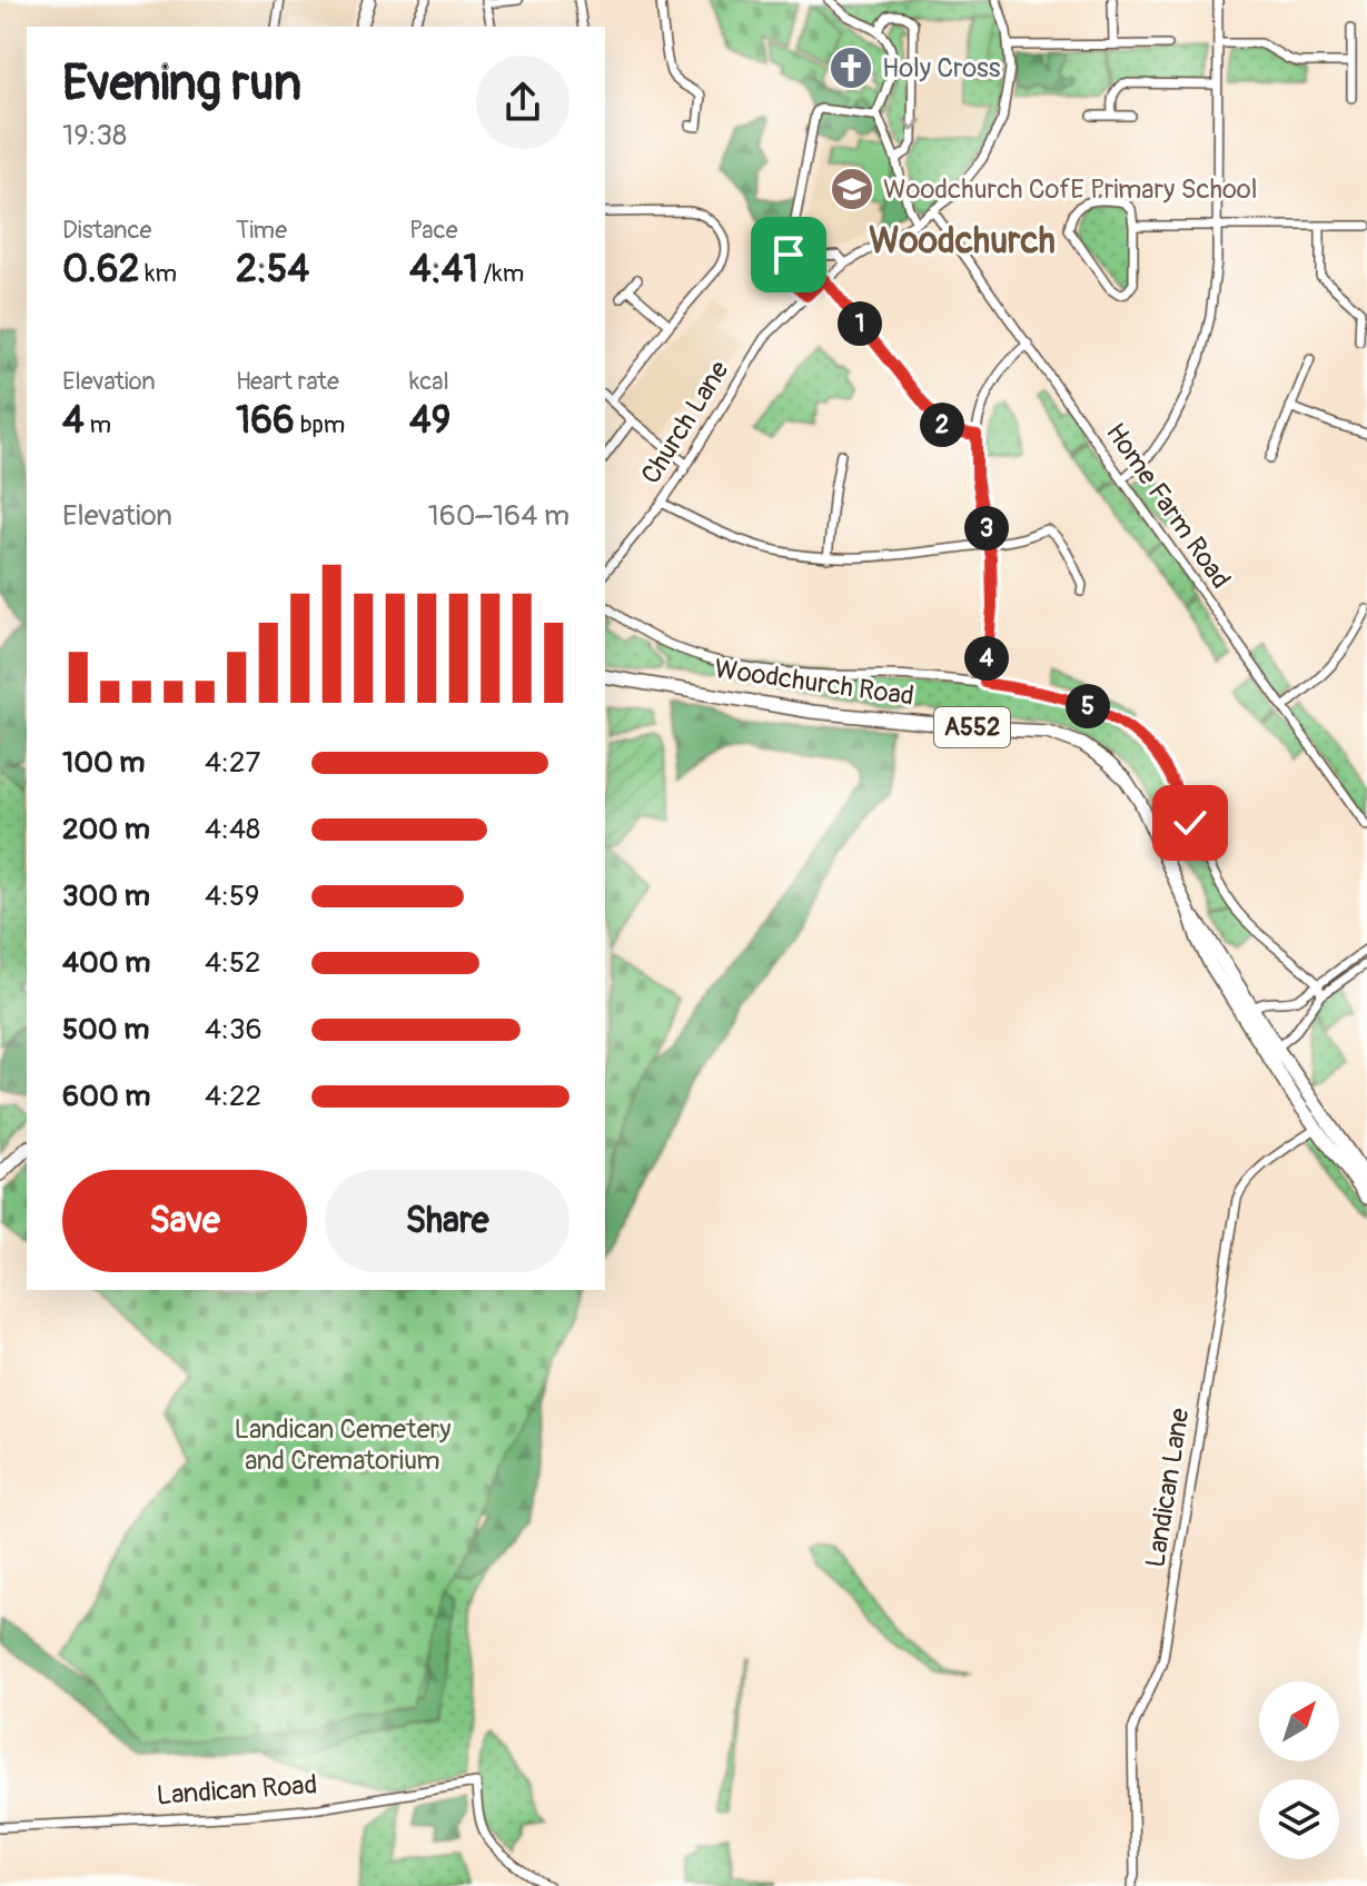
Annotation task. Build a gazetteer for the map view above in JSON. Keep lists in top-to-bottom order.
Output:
{
  "streets": {
    "main road": ["Woodchurch Road", "A552"],
    "street": [
      "Church Lane",
      "Home Farm Road",
      "Landican Lane",
      "Landican Road"
    ]
  },
  "crossings": [
    ["Church Lane", "Home Farm Road"],
    ["Woodchurch Road", "Landican Lane"]
  ],
  "districts": ["Woodchurch"],
  "parks": ["Landican Cemetery and Crematorium"],
  "places": {
    "church": ["Holy Cross"],
    "school or university": ["Woodchurch CofE Primary School"]
  },
  "north": "top right",
  "page": {
    "heading": ["Evening run", "19:38"],
    "stats": [
      ["Distance", "0.62 km"],
      ["Time", "2:54"],
      ["Pace", "4:41 /km"],
      ["Elevation", "4 m"],
      ["Heart rate", "166 bpm"],
      ["kcal", "49"]
    ],
    "pins": [
      "1",
      "2",
      "3",
      "4",
      "5"
    ],
    "chart": ["Elevation", "160–164 m"],
    "list": [
      {
        "name": "100 m",
        "note": "4:27"
      },
      {
        "name": "200 m",
        "note": "4:48"
      },
      {
        "name": "300 m",
        "note": "4:59"
      },
      {
        "name": "400 m",
        "note": "4:52"
      },
      {
        "name": "500 m",
        "note": "4:36"
      },
      {
        "name": "600 m",
        "note": "4:22"
      }
    ],
    "buttons": ["Save", "Share"]
  }
}
